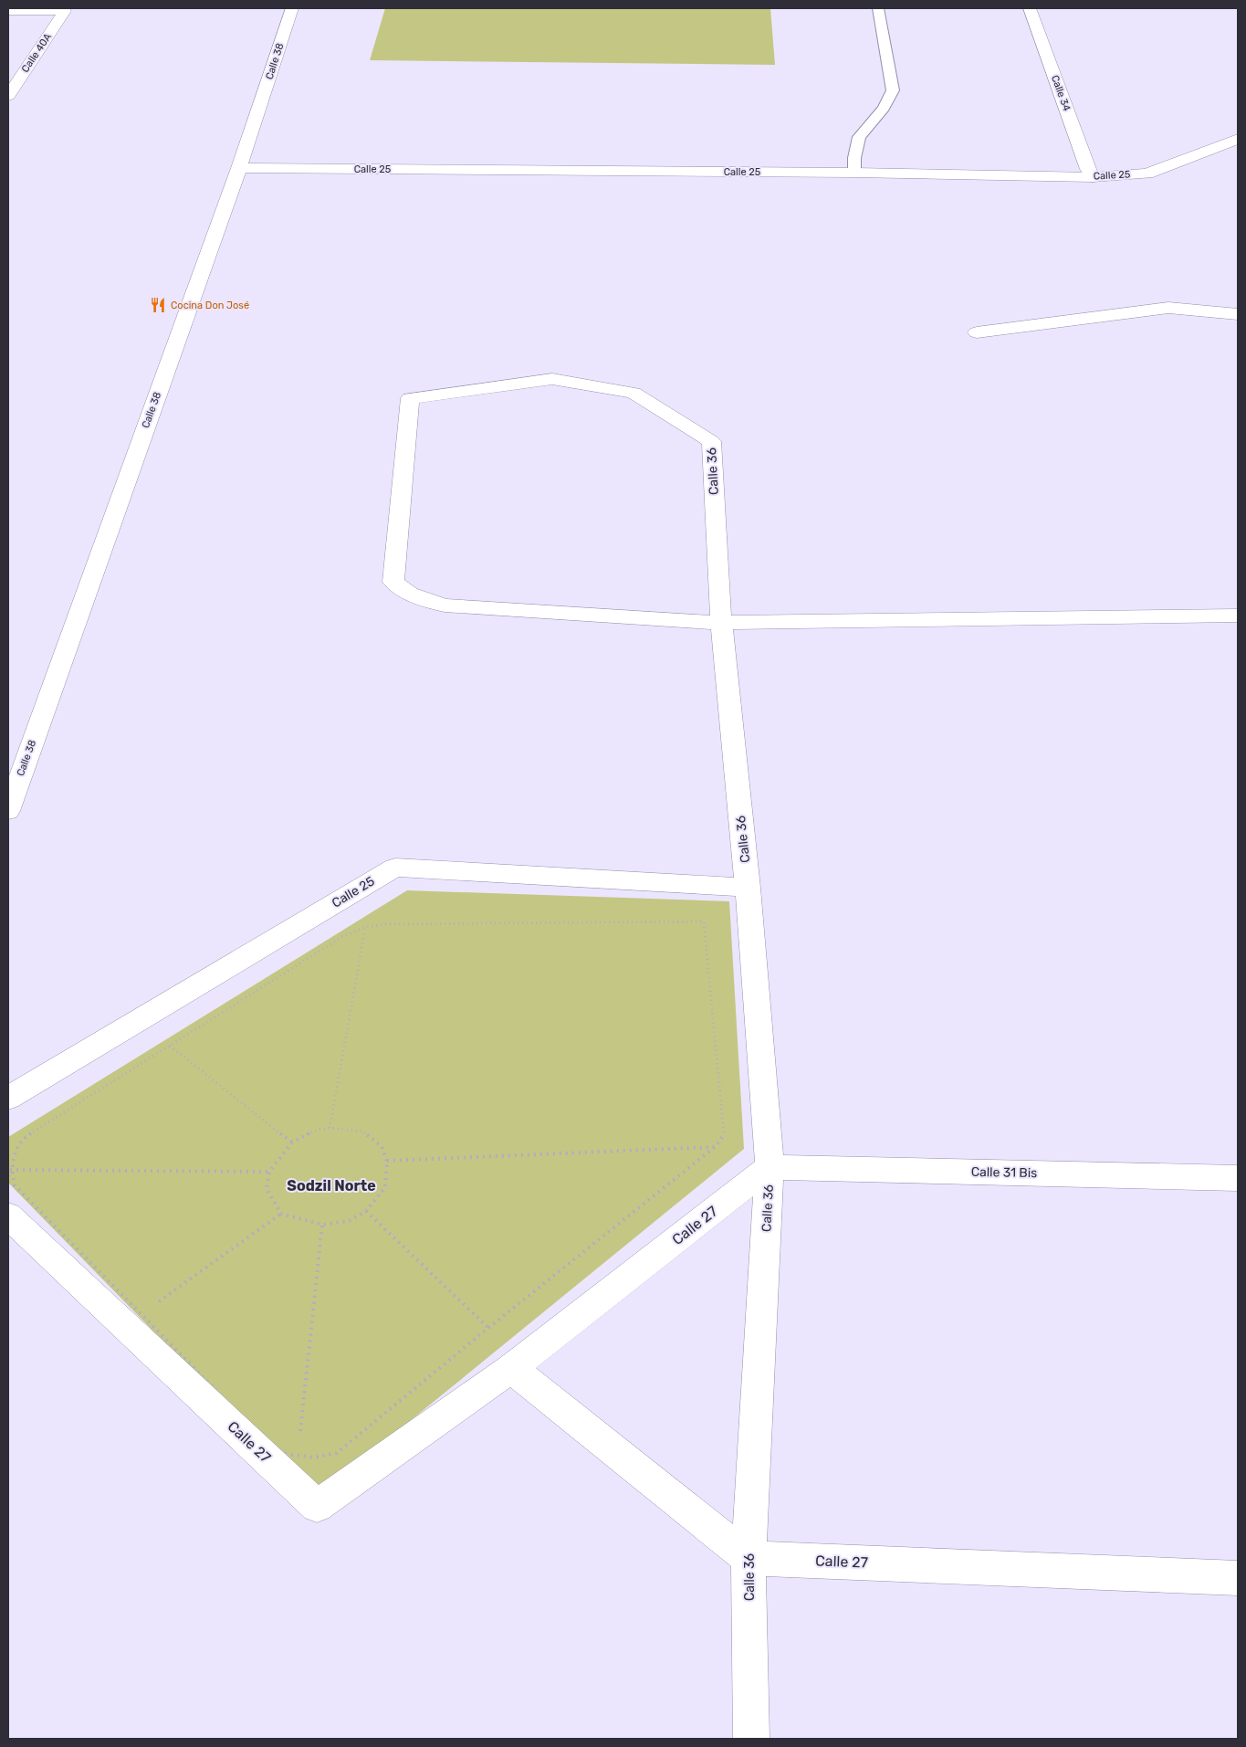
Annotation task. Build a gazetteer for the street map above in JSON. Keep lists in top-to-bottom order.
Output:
{
  "streets": {
    "street": [
      "Calle 40A",
      "Calle 38",
      "Calle 34",
      "Calle 25",
      "Calle 36",
      "Calle 31 Bis",
      "Calle 27"
    ]
  },
  "crossings": [
    ["Calle 38", "Calle 25"],
    ["Calle 34", "Calle 25"],
    ["Calle 25", "Calle 36"],
    ["Calle 36", "Calle 31 Bis"],
    ["Calle 36", "Calle 27"],
    ["Calle 31 Bis", "Calle 27"]
  ],
  "districts": ["Sodzil Norte"],
  "places": {
    "restaurant": ["Cocina Don José"]
  }
}
